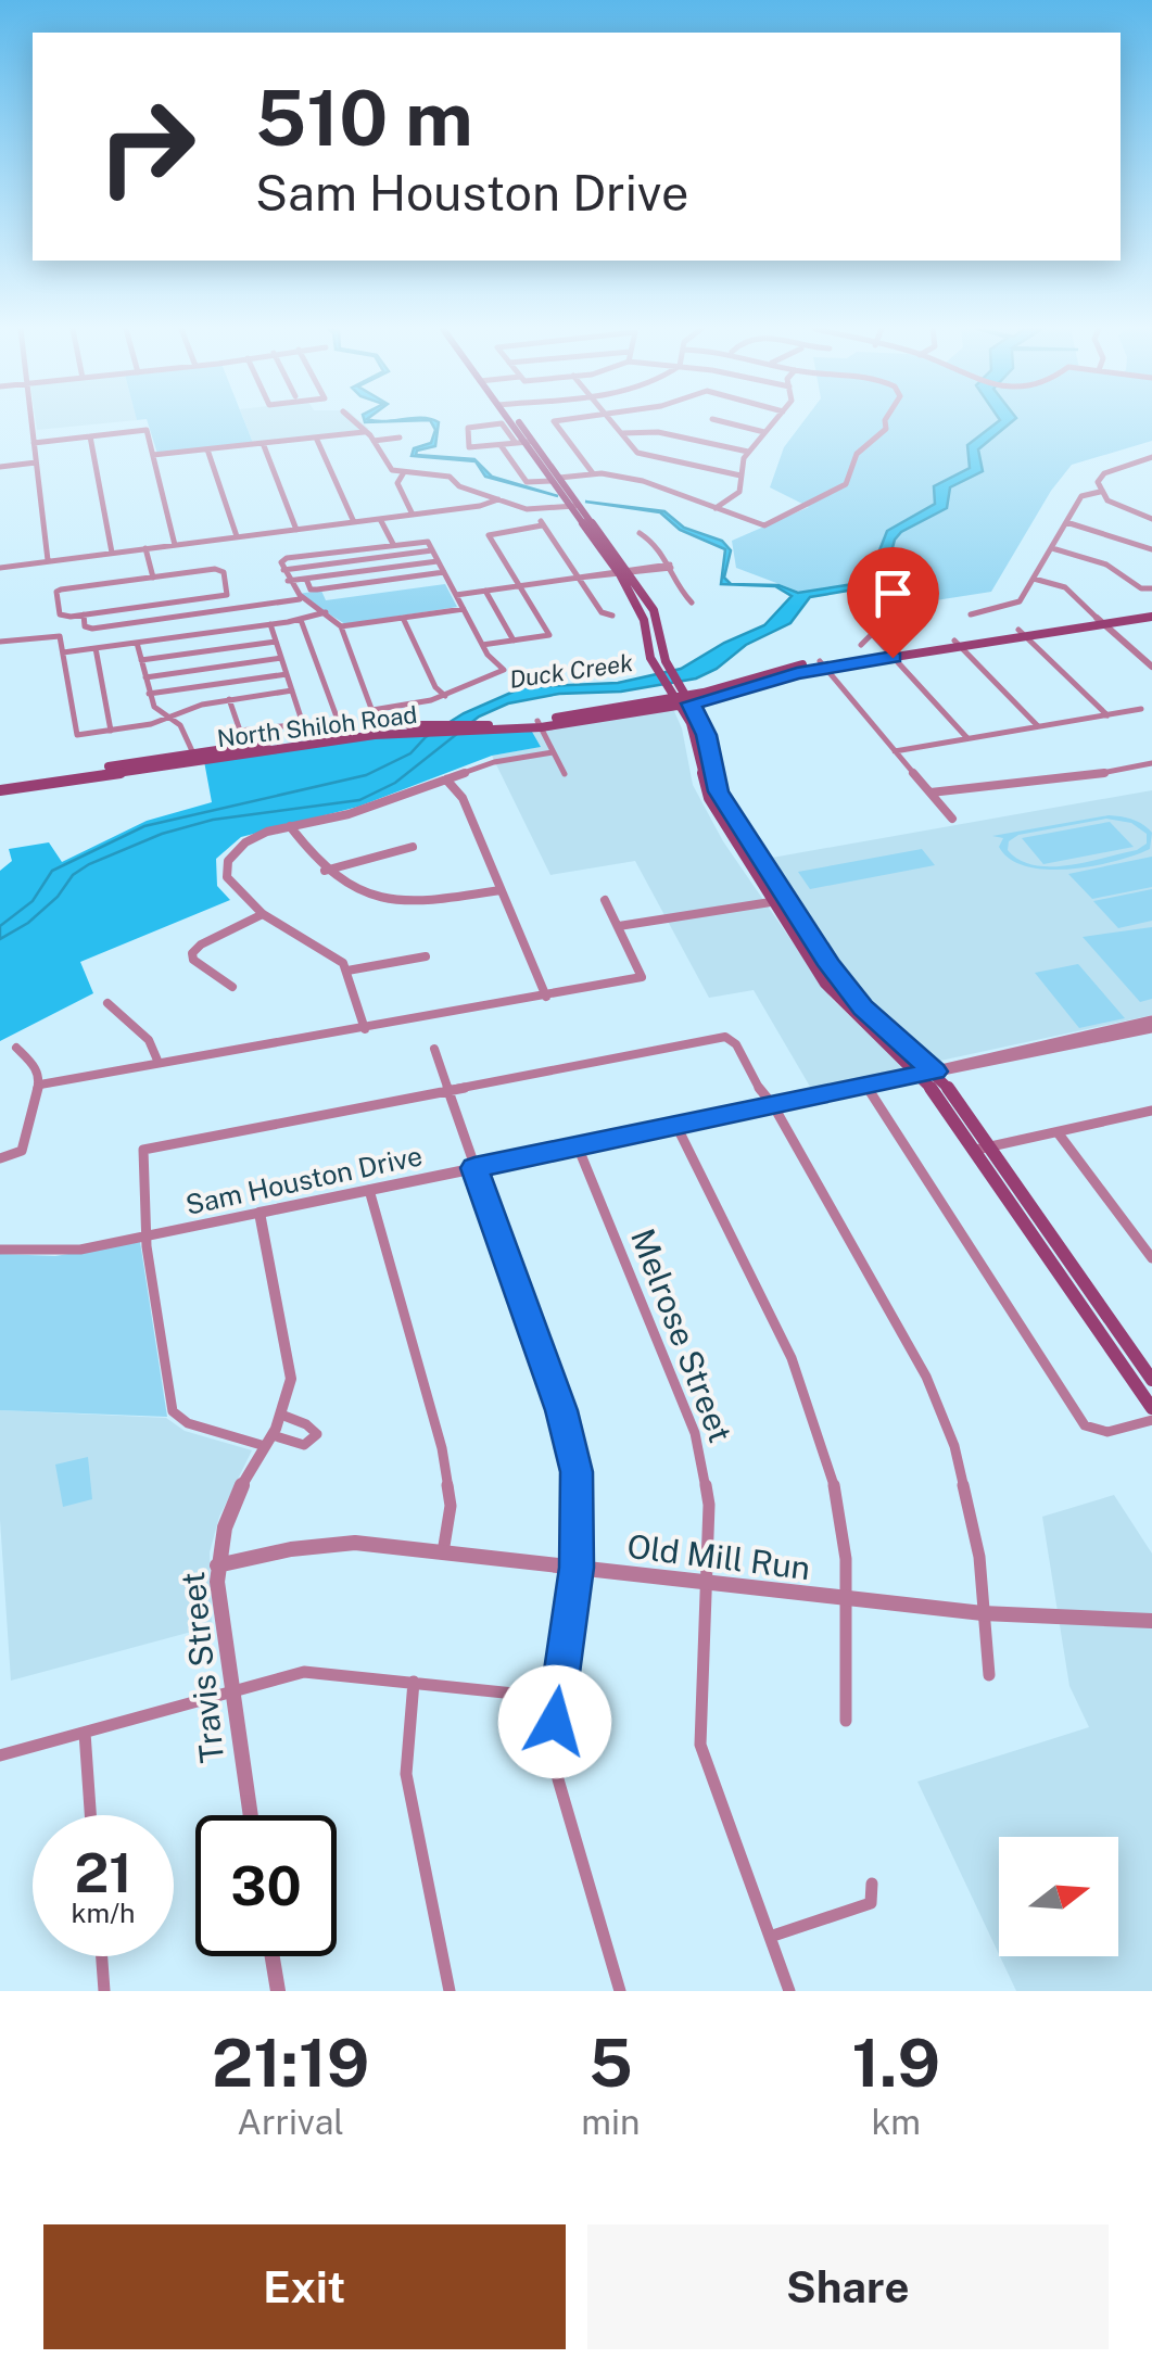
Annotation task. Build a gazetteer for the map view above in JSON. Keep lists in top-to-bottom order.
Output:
{
  "streets": {
    "main road": ["North Shiloh Road"],
    "street": [
      "Sam Houston Drive",
      "Melrose Street",
      "Old Mill Run",
      "Travis Street"
    ]
  },
  "crossings": [
    ["Sam Houston Drive", "Melrose Street"],
    ["Sam Houston Drive", "Travis Street"],
    ["Melrose Street", "Old Mill Run"],
    ["Old Mill Run", "Travis Street"]
  ],
  "water": ["Duck Creek"],
  "north": "right",
  "page": {
    "turn": ["510 m", "Sam Houston Drive"],
    "speed": "21 km/h",
    "limit": "30",
    "eta": [
      "21:19",
      "Arrival",
      "5",
      "min",
      "1.9",
      "km"
    ],
    "buttons": ["Exit", "Share"]
  }
}
